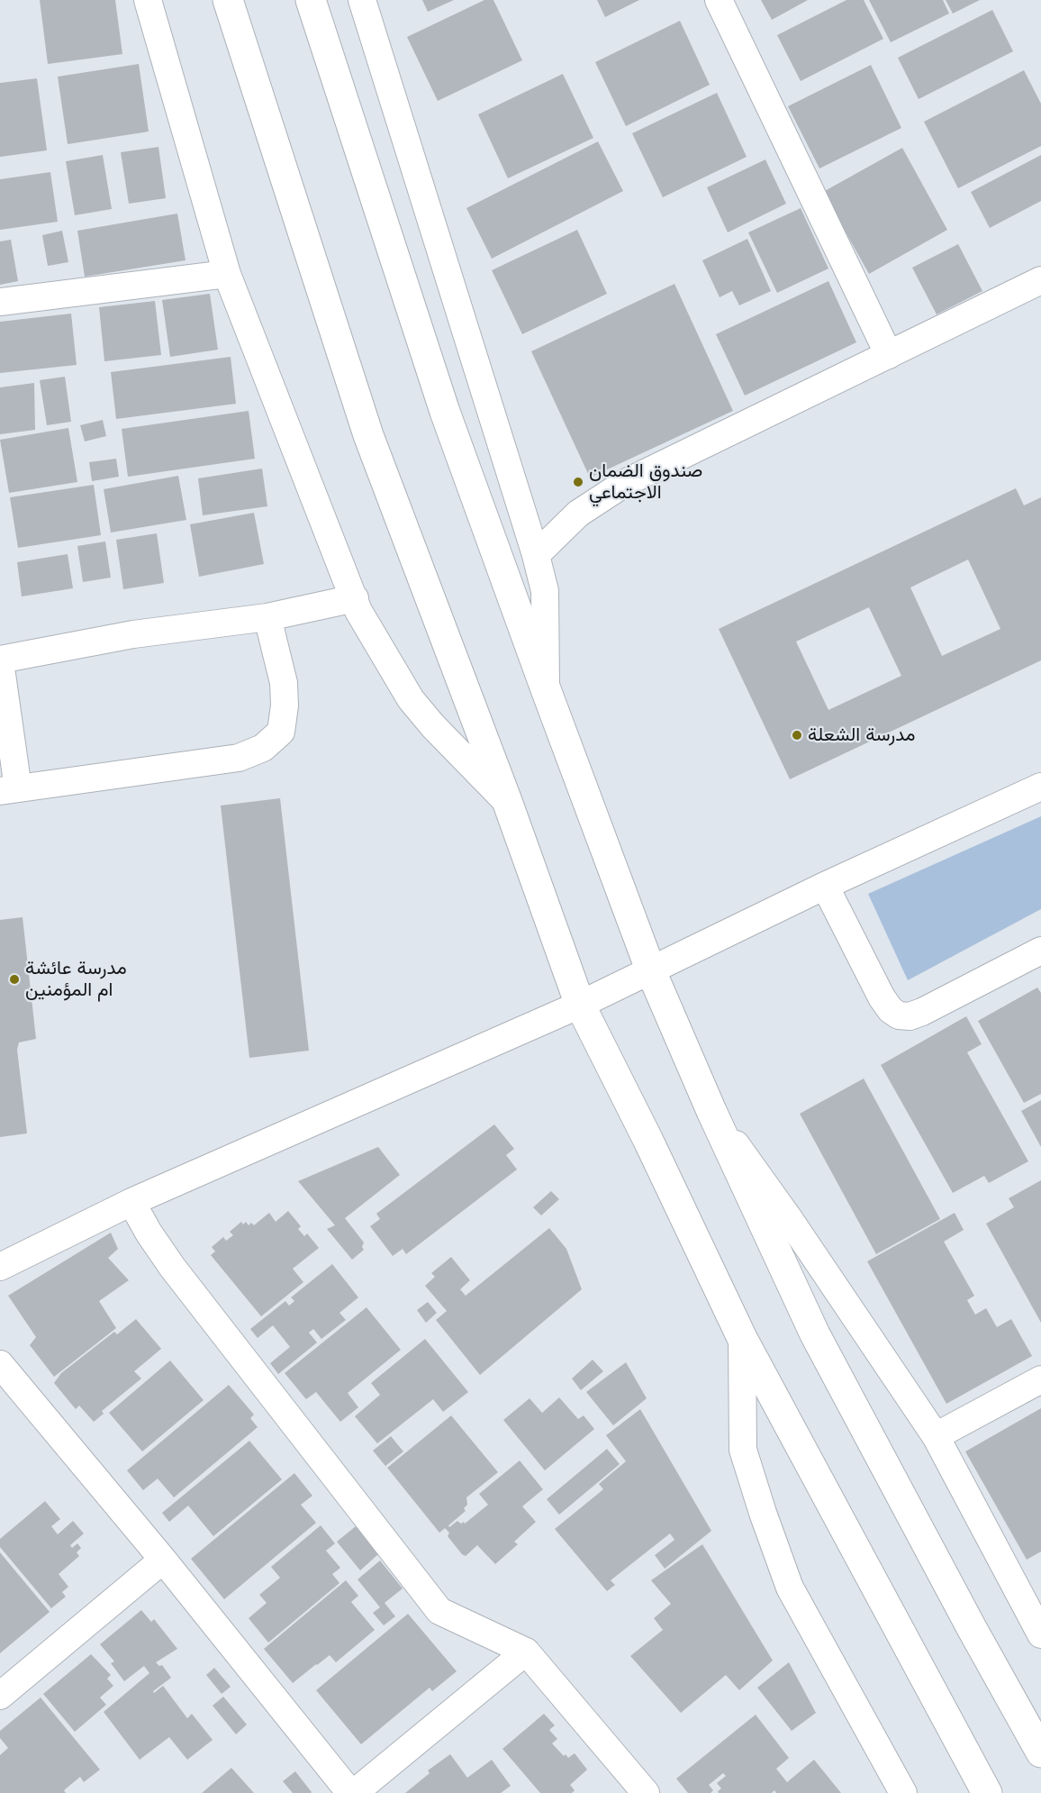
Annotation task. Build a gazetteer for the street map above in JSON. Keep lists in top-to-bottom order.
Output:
{
  "places": ["صندوق الضمان الاجتماعي", "مدرسة الشعلة", "مدرسة عائشة ام المؤمنين"]
}
